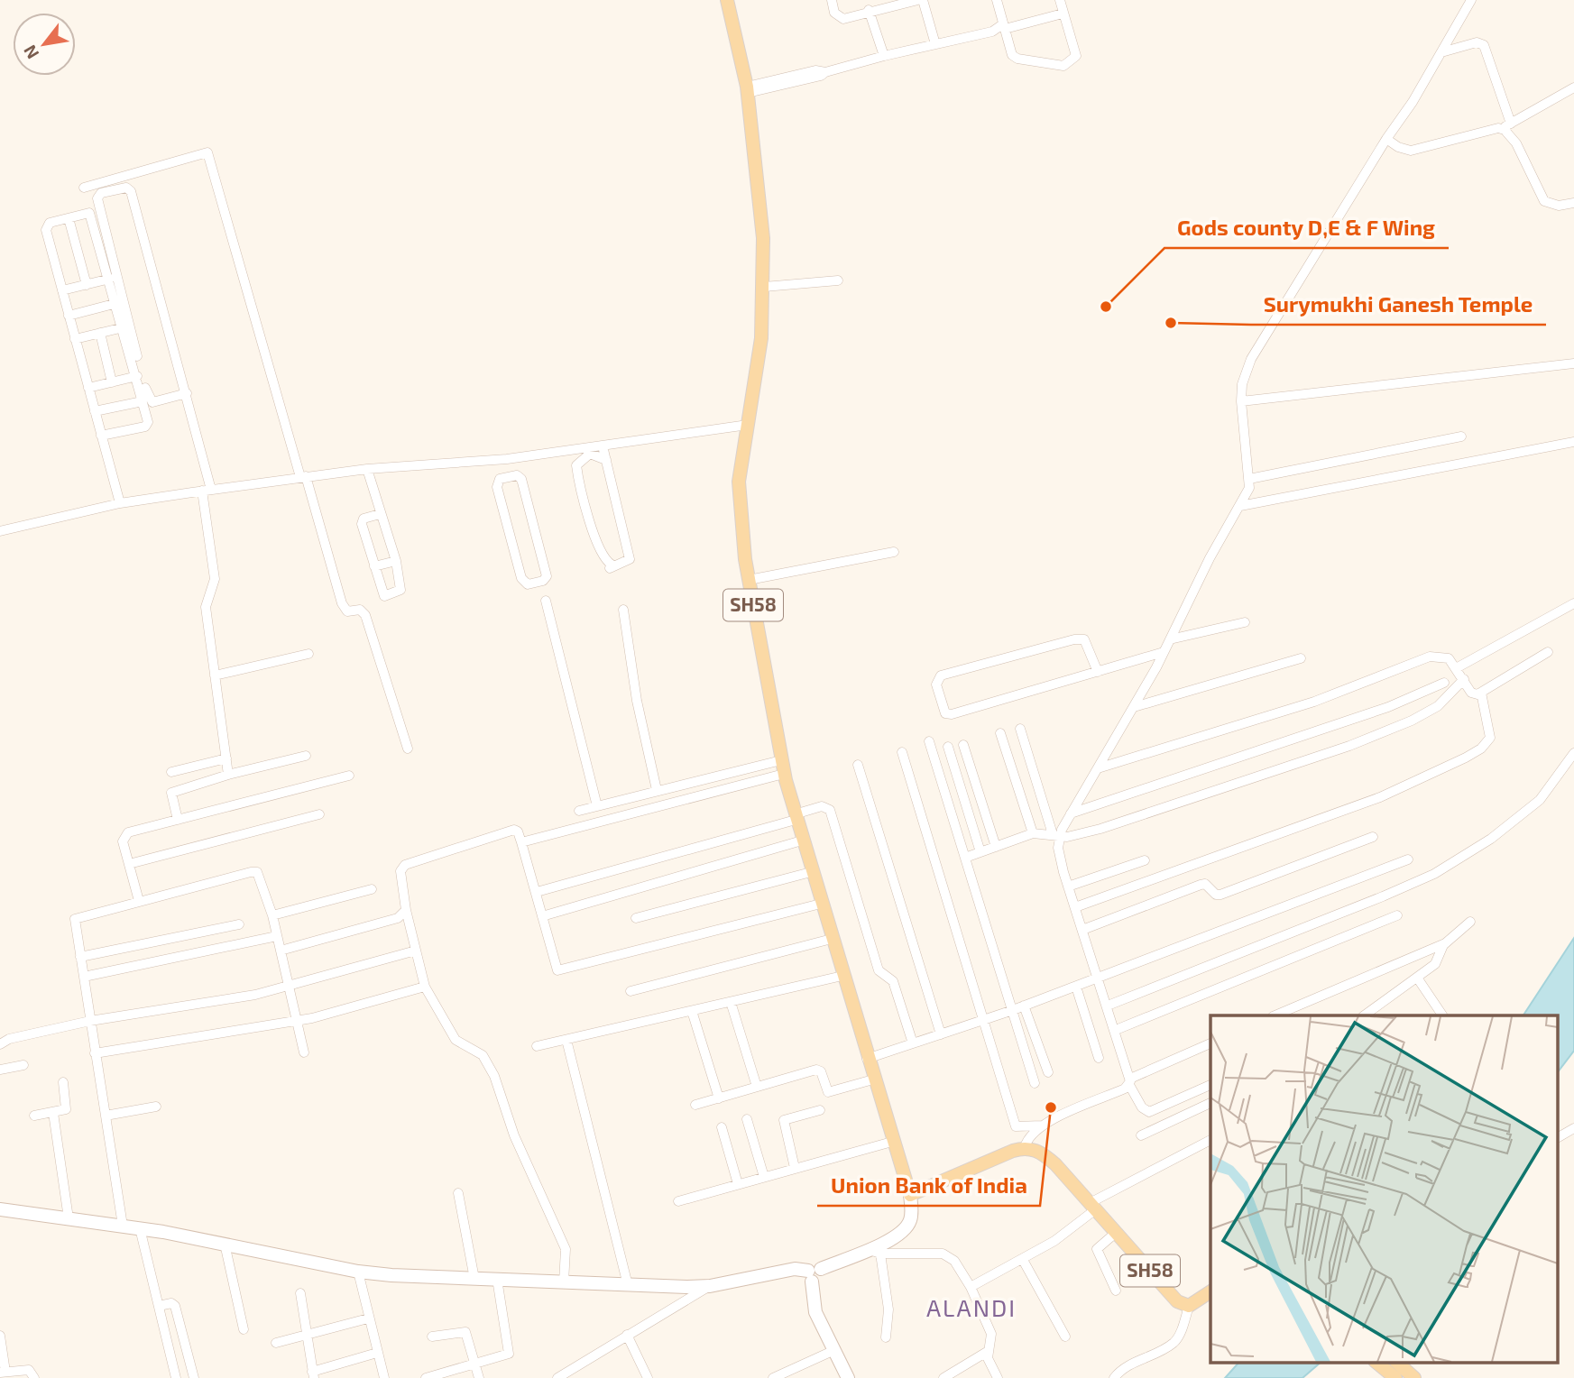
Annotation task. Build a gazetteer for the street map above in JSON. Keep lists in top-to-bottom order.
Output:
{
  "streets": {
    "main road": ["SH58"]
  },
  "districts": ["ALANDI"],
  "places": ["Gods county D,E & F Wing", "Surymukhi Ganesh Temple", "Union Bank of India"],
  "north": "bottom left"
}
